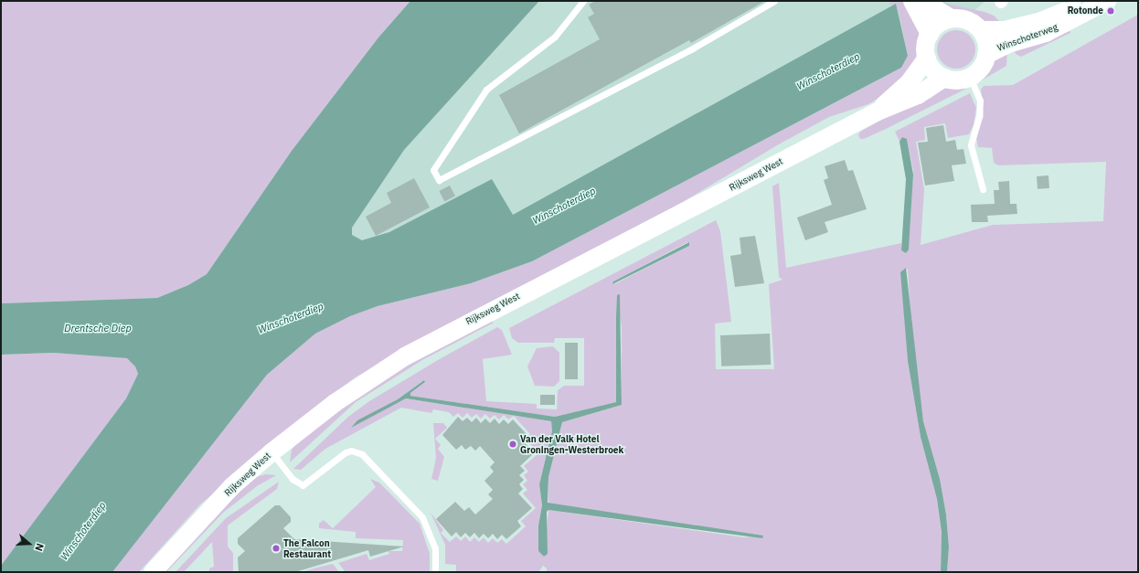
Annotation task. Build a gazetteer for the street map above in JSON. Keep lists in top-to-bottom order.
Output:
{
  "streets": {
    "main road": ["Winschoterweg", "Rijksweg West"]
  },
  "crossings": [
    ["Winschoterweg", "Rijksweg West"]
  ],
  "water": ["Winschoterdiep", "Drentsche Diep"],
  "places": ["Rotonde", "Van der Valk Hotel Groningen-Westerbroek", "The Falcon Restaurant"],
  "north": "right"
}
